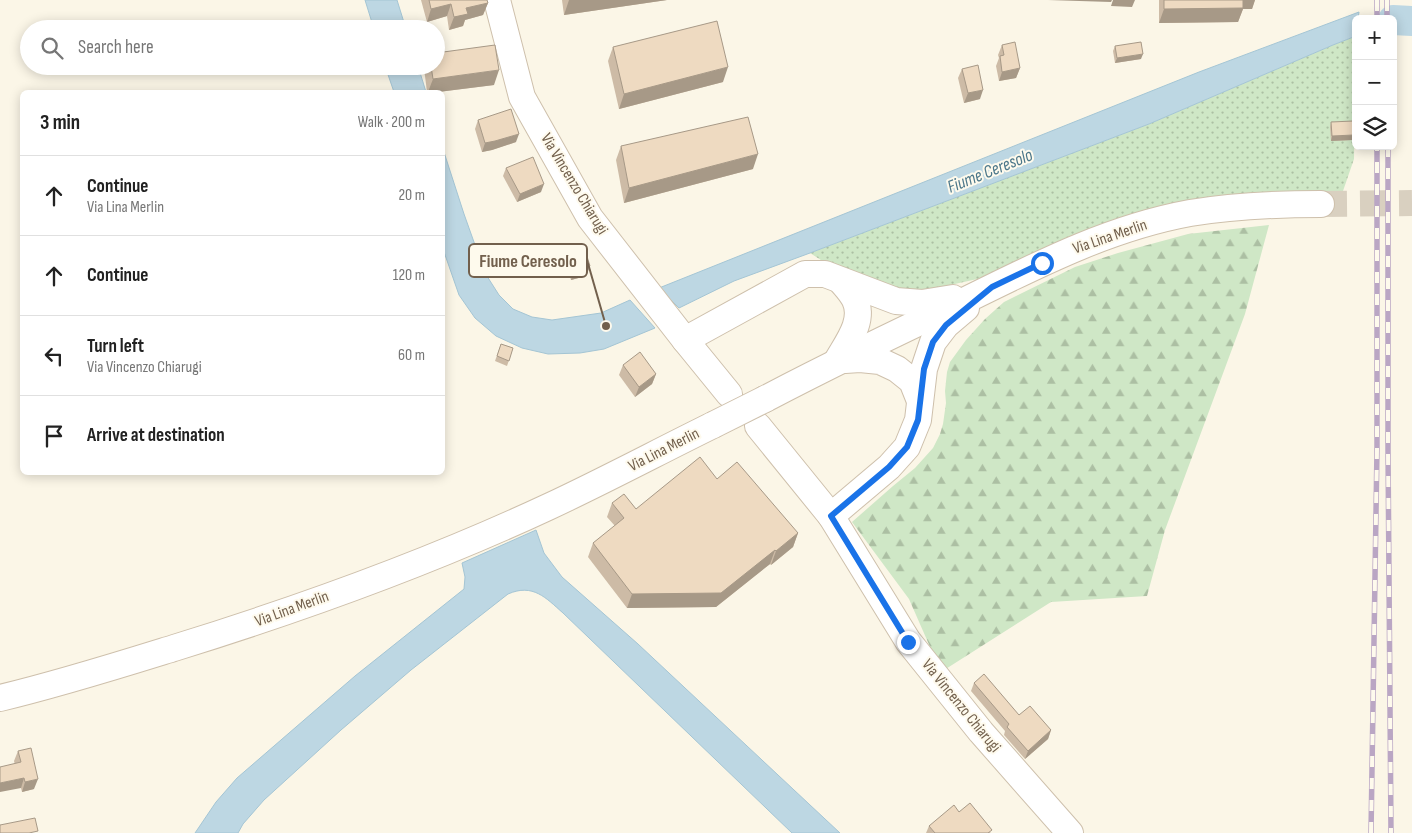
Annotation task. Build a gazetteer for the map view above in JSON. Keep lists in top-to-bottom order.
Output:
{
  "streets": {
    "main road": ["Via Vincenzo Chiarugi", "Via Lina Merlin"]
  },
  "water": ["Fiume Ceresolo"],
  "places": ["Fiume Ceresolo"],
  "page": {
    "map_buttons": ["+", "−"],
    "search": "Search here",
    "heading": ["3 min", "Walk · 200 m"],
    "list": [
      ["Continue", "Via Lina Merlin", "20 m"],
      ["Continue", "120 m"],
      ["Turn left", "Via Vincenzo Chiarugi", "60 m"],
      "Arrive at destination"
    ]
  }
}
